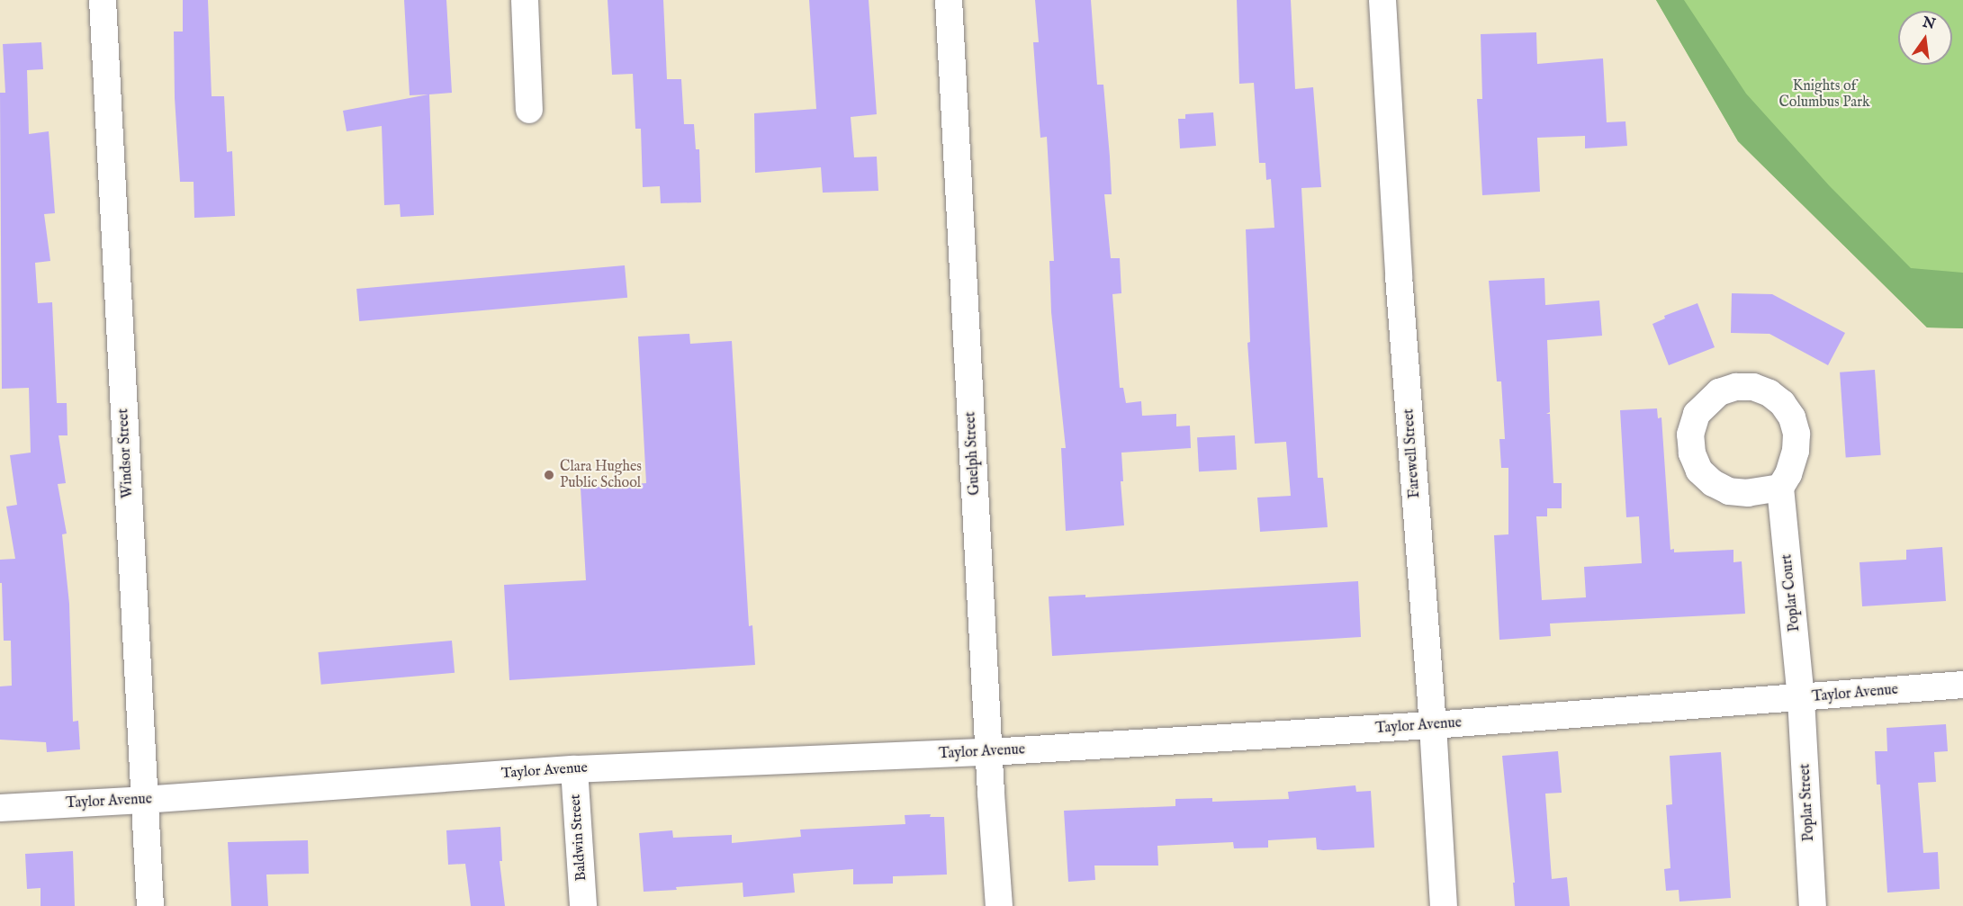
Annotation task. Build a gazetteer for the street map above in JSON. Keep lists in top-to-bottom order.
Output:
{
  "streets": {
    "street": [
      "Windsor Street",
      "Guelph Street",
      "Farewell Street",
      "Poplar Court",
      "Taylor Avenue",
      "Poplar Street",
      "Baldwin Street"
    ]
  },
  "crossings": [
    ["Windsor Street", "Taylor Avenue"],
    ["Guelph Street", "Taylor Avenue"],
    ["Farewell Street", "Taylor Avenue"],
    ["Poplar Court", "Taylor Avenue"],
    ["Poplar Court", "Poplar Street"],
    ["Taylor Avenue", "Poplar Street"],
    ["Taylor Avenue", "Baldwin Street"]
  ],
  "parks": ["Knights of Columbus Park"],
  "places": ["Clara Hughes Public School"],
  "north": "top"
}
